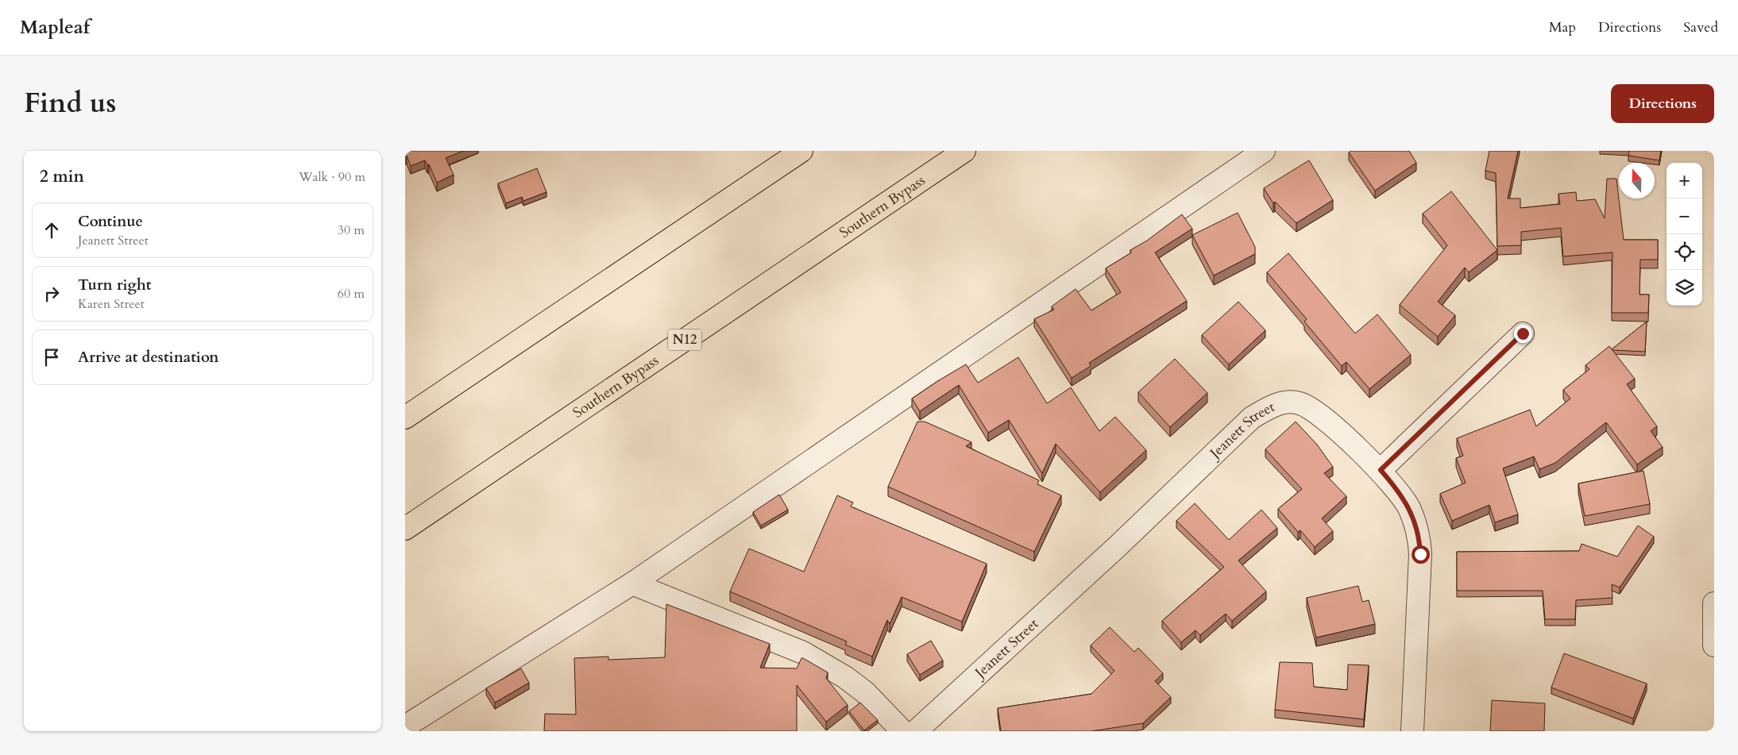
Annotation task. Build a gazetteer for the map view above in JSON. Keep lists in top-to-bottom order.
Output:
{
  "streets": {
    "highway": ["Southern Bypass", "N12"],
    "street": ["Jeanett Street"]
  },
  "north": "top",
  "page": {
    "header": "Mapleaf",
    "nav": ["Map", "Directions", "Saved"],
    "title": "Find us",
    "buttons": "Directions",
    "heading": ["2 min", "Walk · 90 m"],
    "map_buttons": ["+", "−"],
    "list": [
      ["Continue", "Jeanett Street", "30 m"],
      ["Turn right", "Karen Street", "60 m"],
      "Arrive at destination"
    ]
  }
}
